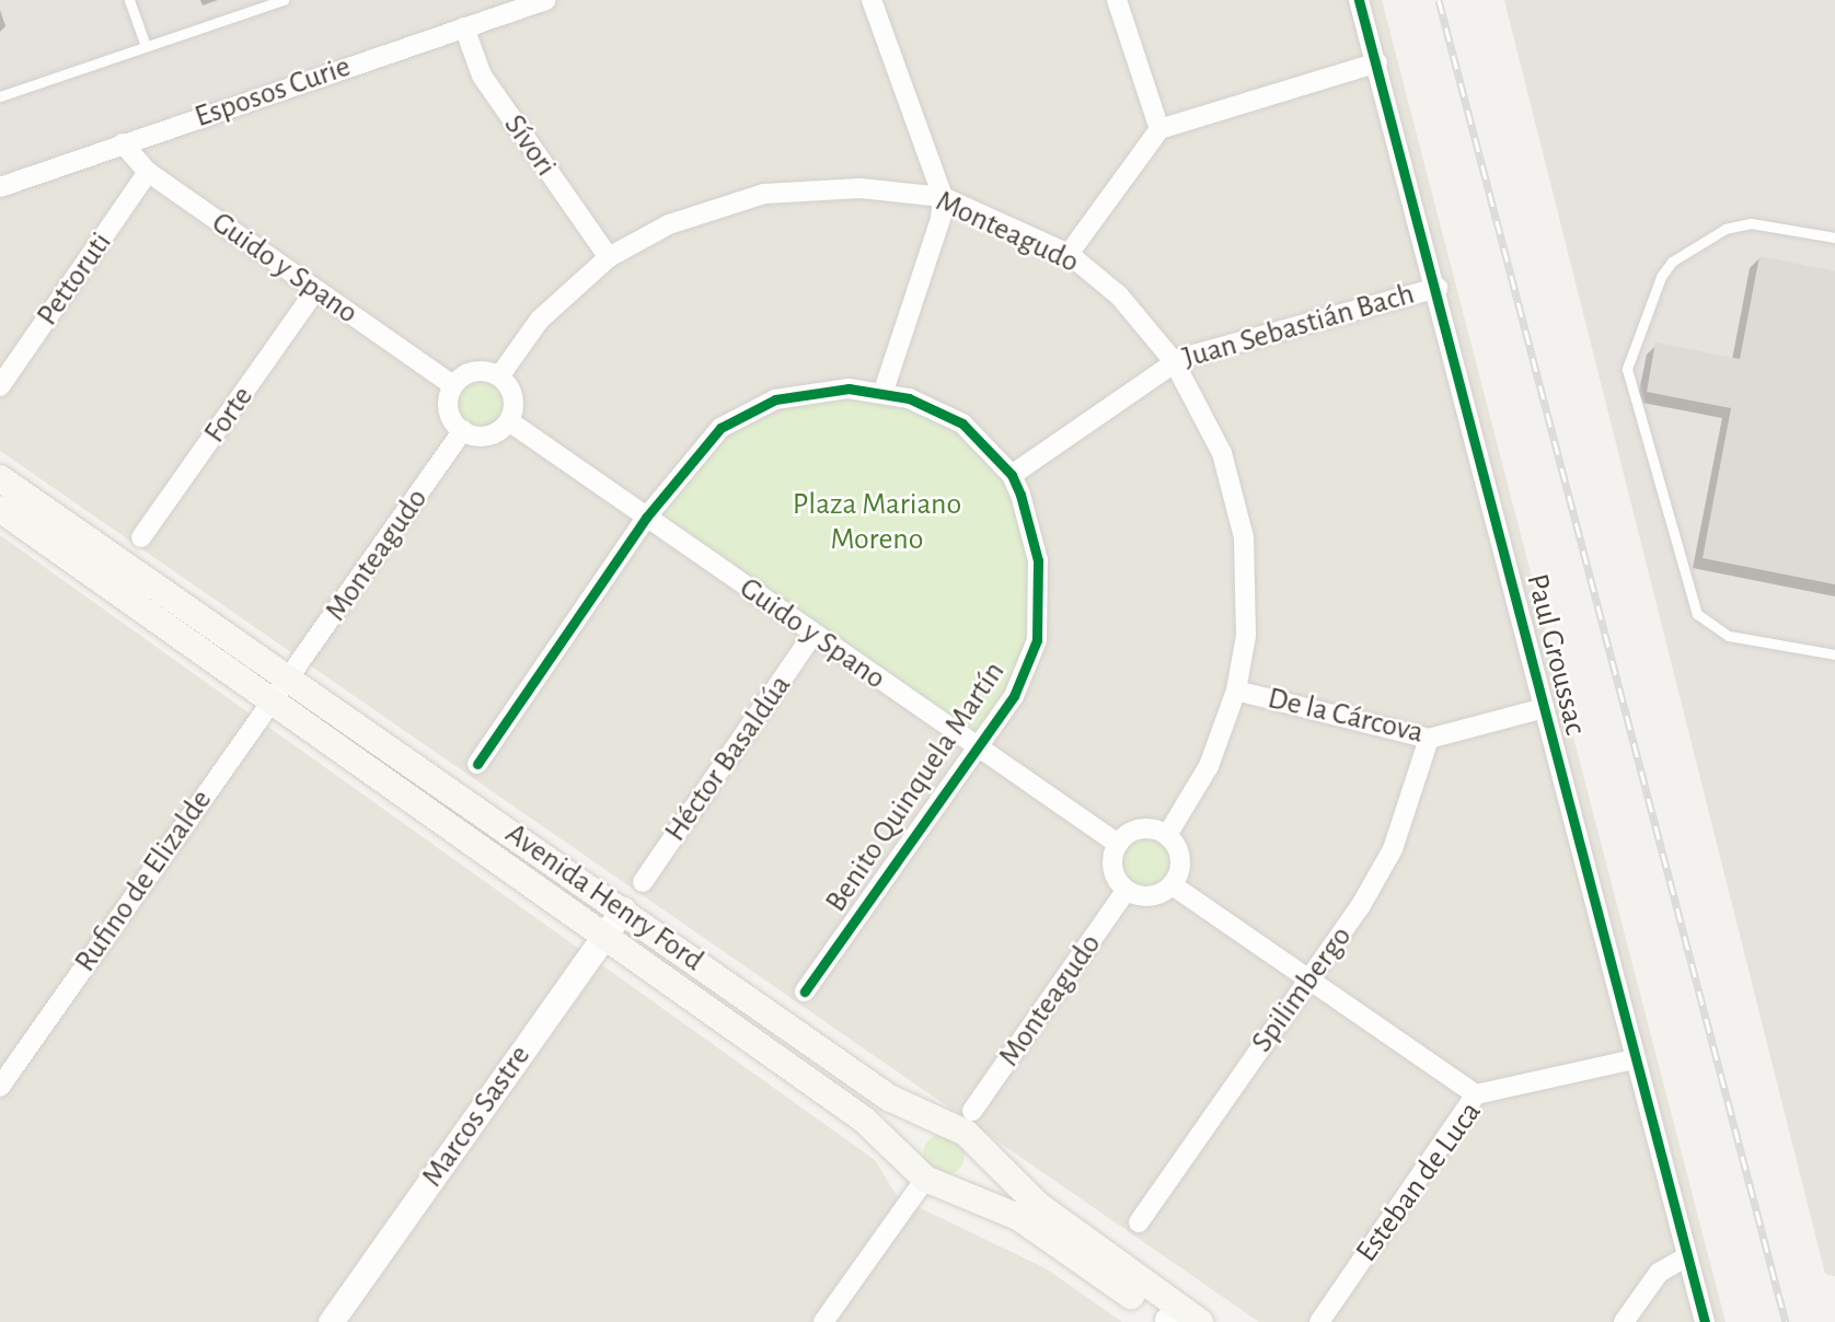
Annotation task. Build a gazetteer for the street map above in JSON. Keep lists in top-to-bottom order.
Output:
{
  "streets": {
    "main road": ["Avenida Henry Ford"],
    "street": [
      "Esposos Curie",
      "Sívori",
      "Monteagudo",
      "Guido y Spano",
      "Pettoruti",
      "Juan Sebastián Bach",
      "Forte",
      "Paul Groussac",
      "De la Cárcova",
      "Héctor Basaldúa",
      "Benito Quinquela Martín",
      "Rufino de Elizalde",
      "Spilimbergo",
      "Marcos Sastre",
      "Esteban de Luca"
    ]
  },
  "crossings": [
    ["Esposos Curie", "Sívori"],
    ["Esposos Curie", "Guido y Spano"],
    ["Sívori", "Monteagudo"],
    ["Monteagudo", "Guido y Spano"],
    ["Monteagudo", "Juan Sebastián Bach"],
    ["Monteagudo", "De la Cárcova"],
    ["Monteagudo", "Rufino de Elizalde"],
    ["Monteagudo", "Avenida Henry Ford"],
    ["Guido y Spano", "Pettoruti"],
    ["Guido y Spano", "Forte"],
    ["Guido y Spano", "Héctor Basaldúa"],
    ["Guido y Spano", "Benito Quinquela Martín"],
    ["Juan Sebastián Bach", "Paul Groussac"],
    ["Juan Sebastián Bach", "Benito Quinquela Martín"],
    ["Paul Groussac", "De la Cárcova"],
    ["Paul Groussac", "Esteban de Luca"],
    ["De la Cárcova", "Spilimbergo"],
    ["Rufino de Elizalde", "Avenida Henry Ford"],
    ["Avenida Henry Ford", "Marcos Sastre"]
  ],
  "parks": ["Plaza Mariano Moreno"]
}
